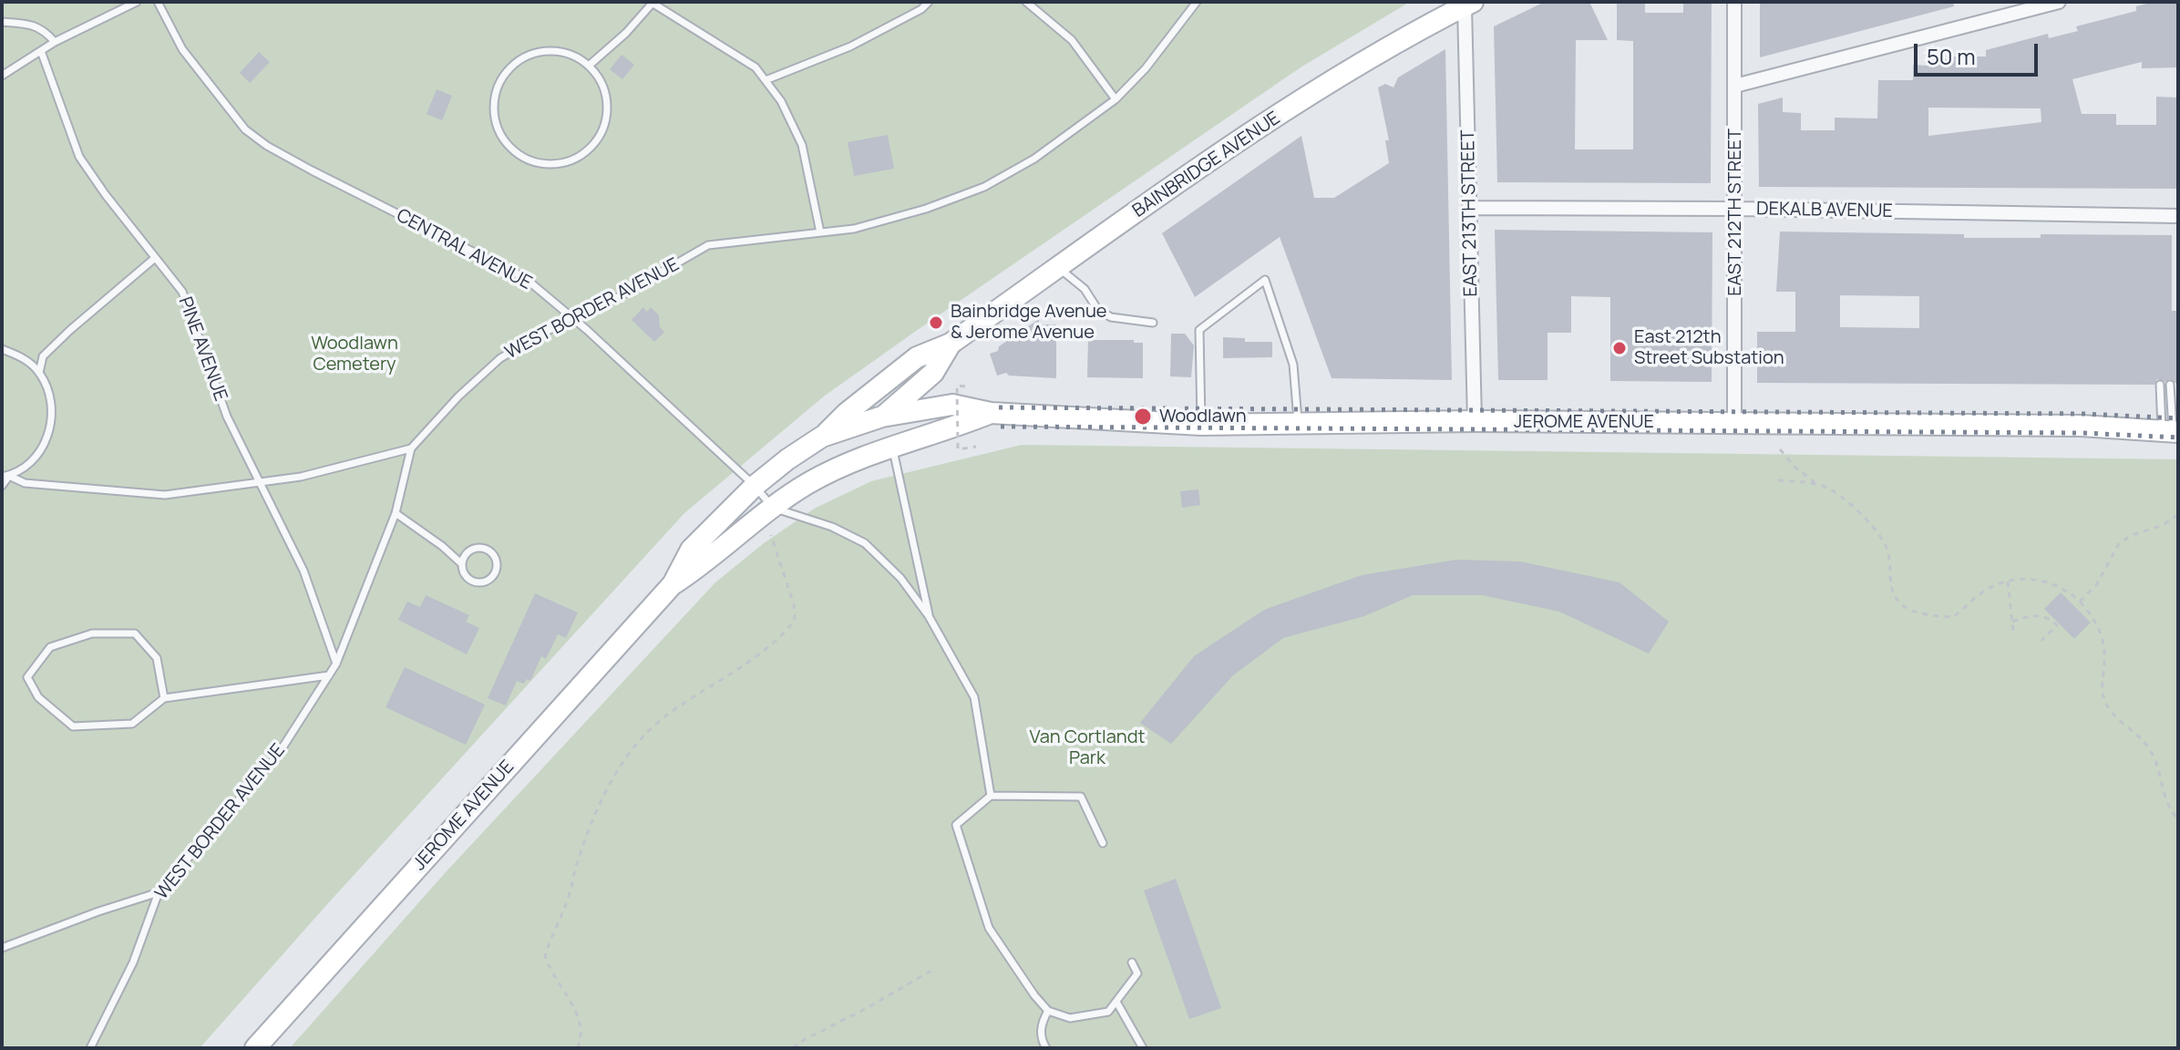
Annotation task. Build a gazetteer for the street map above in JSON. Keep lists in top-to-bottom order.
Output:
{
  "streets": {
    "main road": ["BAINBRIDGE AVENUE", "JEROME AVENUE"],
    "street": ["DEKALB AVENUE", "EAST 212TH STREET", "EAST 213TH STREET"],
    "lane": ["CENTRAL AVENUE", "WEST BORDER AVENUE", "PINE AVENUE"]
  },
  "crossings": [
    ["BAINBRIDGE AVENUE", "EAST 213TH STREET"],
    ["BAINBRIDGE AVENUE", "JEROME AVENUE"],
    ["DEKALB AVENUE", "EAST 212TH STREET"],
    ["DEKALB AVENUE", "EAST 213TH STREET"],
    ["EAST 212TH STREET", "JEROME AVENUE"],
    ["EAST 213TH STREET", "JEROME AVENUE"],
    ["CENTRAL AVENUE", "WEST BORDER AVENUE"],
    ["CENTRAL AVENUE", "JEROME AVENUE"],
    ["WEST BORDER AVENUE", "PINE AVENUE"]
  ],
  "parks": ["Woodlawn Cemetery", "Van Cortlandt Park"],
  "places": ["Bainbridge Avenue & Jerome Avenue", "East 212th Street Substation", "Woodlawn"],
  "scale_bar": "50 m"
}
